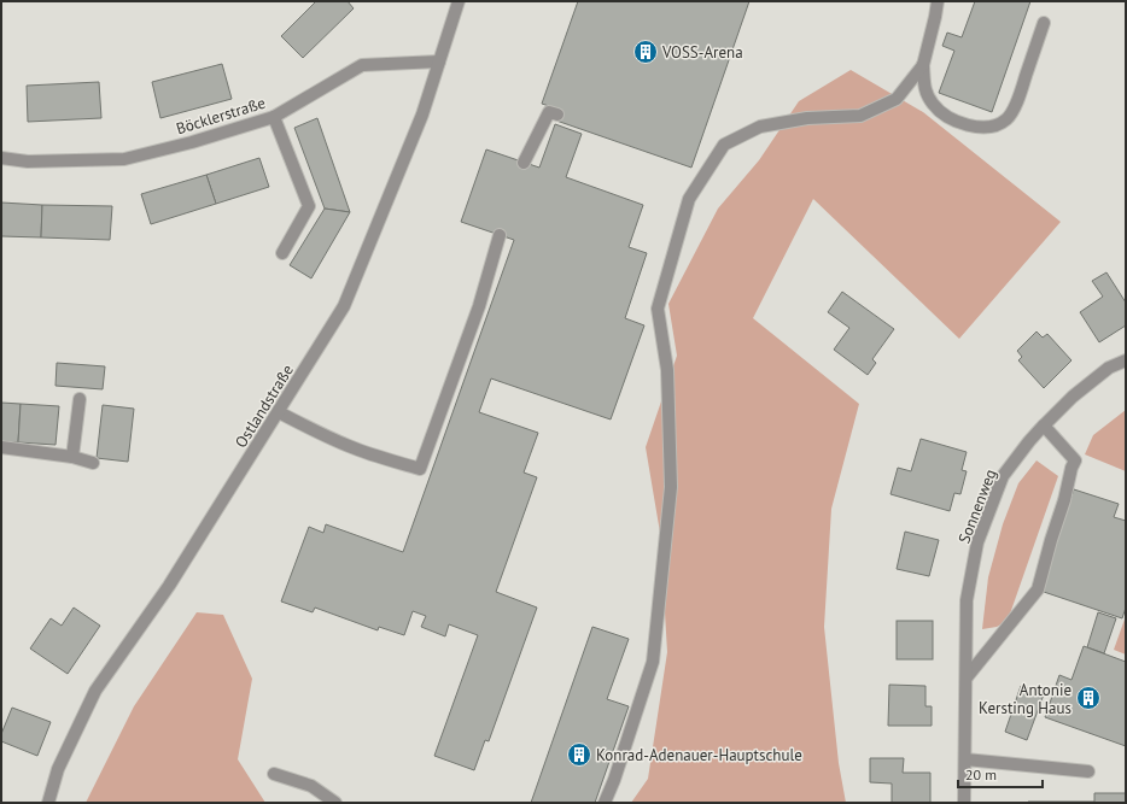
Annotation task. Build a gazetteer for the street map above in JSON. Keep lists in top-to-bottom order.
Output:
{
  "streets": {
    "street": ["Böcklerstraße", "Ostlandstraße", "Sonnenweg"]
  },
  "crossings": [
    ["Böcklerstraße", "Ostlandstraße"]
  ],
  "places": {
    "building": ["VOSS-Arena", "Antonie Kersting Haus", "Konrad-Adenauer-Hauptschule"]
  },
  "scale_bar": "20 m"
}
